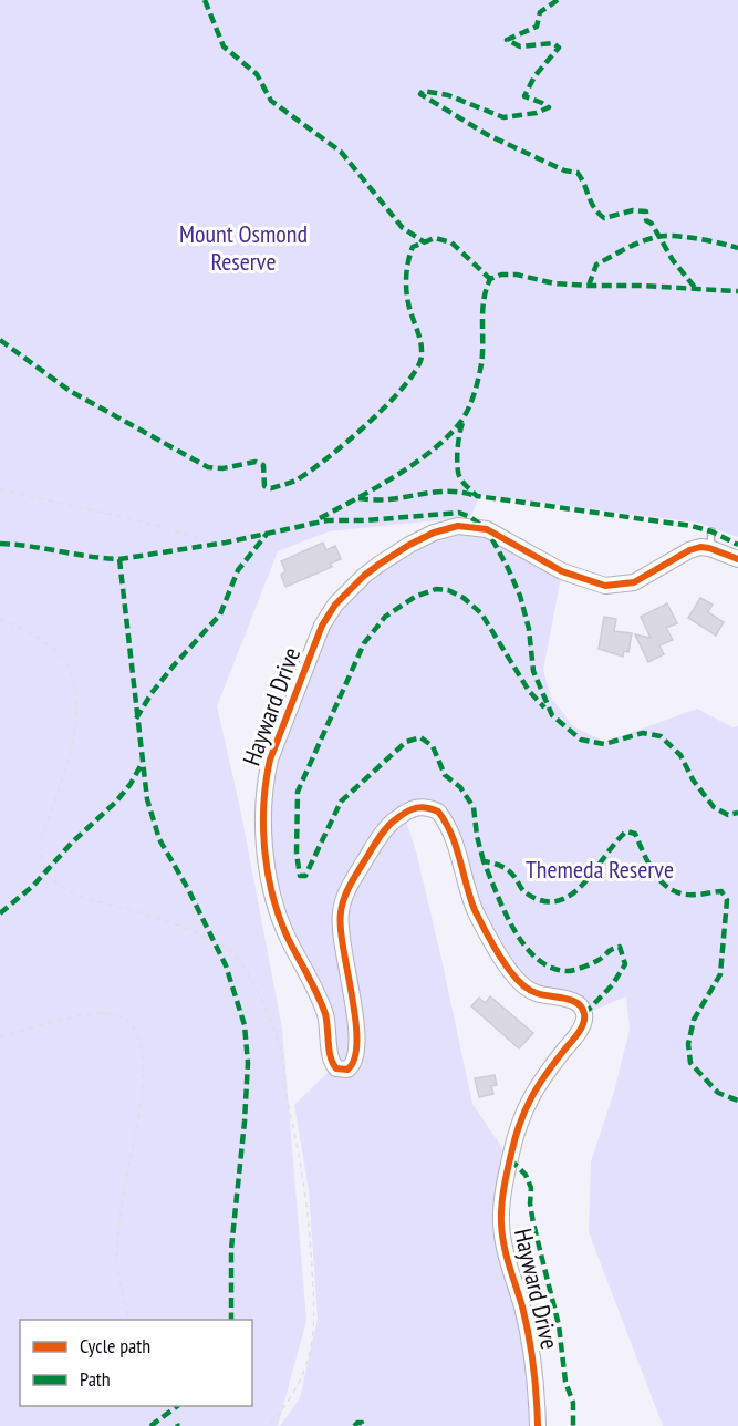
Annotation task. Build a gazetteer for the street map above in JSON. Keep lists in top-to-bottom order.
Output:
{
  "streets": {
    "street": ["Hayward Drive"]
  },
  "parks": ["Mount Osmond Reserve", "Themeda Reserve"],
  "legend": ["Cycle path", "Path"]
}
